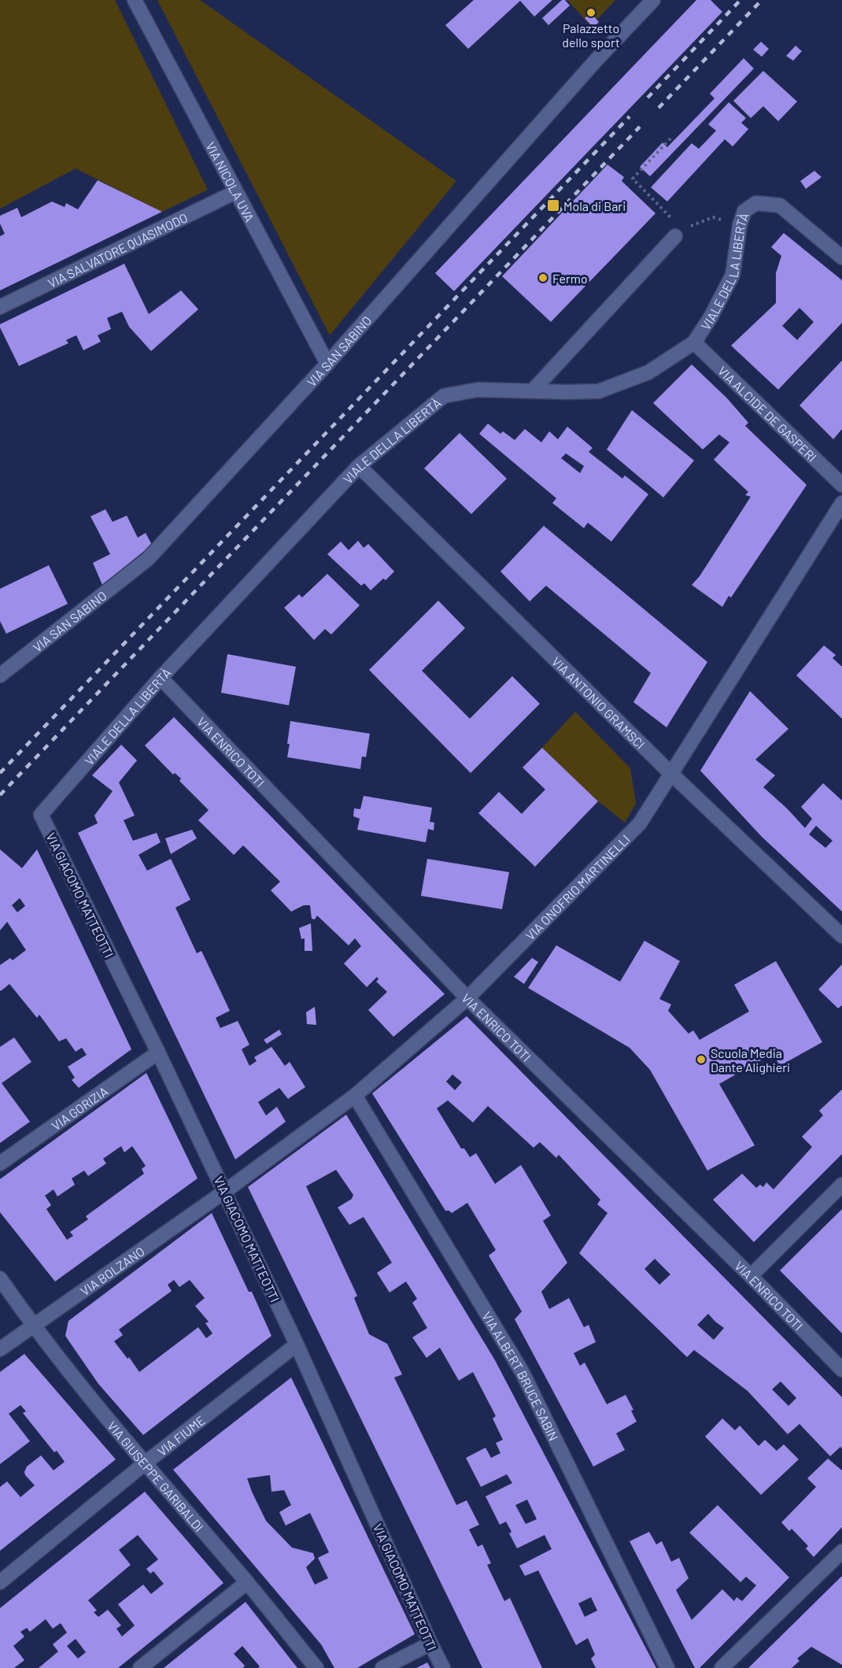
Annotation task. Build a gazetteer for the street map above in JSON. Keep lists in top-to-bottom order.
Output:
{
  "streets": {
    "street": [
      "VIA NICOLA UVA",
      "VIA SALVATORE QUASIMODO",
      "VIALE DELLA LIBERTÀ",
      "VIA SAN SABINO",
      "VIA ALCIDE DE GASPERI",
      "VIA ANTONIO GRAMSCI",
      "VIA ENRICO TOTI",
      "VIA ONOFRIO MARTINELLI",
      "VIA GIACOMO MATTEOTTI",
      "VIA GORIZIA",
      "VIA BOLZANO",
      "VIA ALBERT BRUCE SABIN",
      "VIA FIUME",
      "VIA GIUSEPPE GARIBALDI"
    ]
  },
  "crossings": [
    ["VIA NICOLA UVA", "VIA SALVATORE QUASIMODO"],
    ["VIA NICOLA UVA", "VIA SAN SABINO"],
    ["VIALE DELLA LIBERTÀ", "VIA ALCIDE DE GASPERI"],
    ["VIALE DELLA LIBERTÀ", "VIA ANTONIO GRAMSCI"],
    ["VIALE DELLA LIBERTÀ", "VIA ENRICO TOTI"],
    ["VIALE DELLA LIBERTÀ", "VIA GIACOMO MATTEOTTI"],
    ["VIA ANTONIO GRAMSCI", "VIA ONOFRIO MARTINELLI"],
    ["VIA ENRICO TOTI", "VIA ONOFRIO MARTINELLI"],
    ["VIA ONOFRIO MARTINELLI", "VIA GIACOMO MATTEOTTI"],
    ["VIA ONOFRIO MARTINELLI", "VIA BOLZANO"],
    ["VIA ONOFRIO MARTINELLI", "VIA ALBERT BRUCE SABIN"],
    ["VIA GIACOMO MATTEOTTI", "VIA GORIZIA"],
    ["VIA GIACOMO MATTEOTTI", "VIA BOLZANO"],
    ["VIA GIACOMO MATTEOTTI", "VIA FIUME"],
    ["VIA BOLZANO", "VIA GIUSEPPE GARIBALDI"],
    ["VIA FIUME", "VIA GIUSEPPE GARIBALDI"]
  ],
  "places": {
    "other": ["Palazzetto dello sport", "Fermo", "Scuola Media Dante Alighieri"],
    "transit": ["Mola di Bari"]
  }
}
